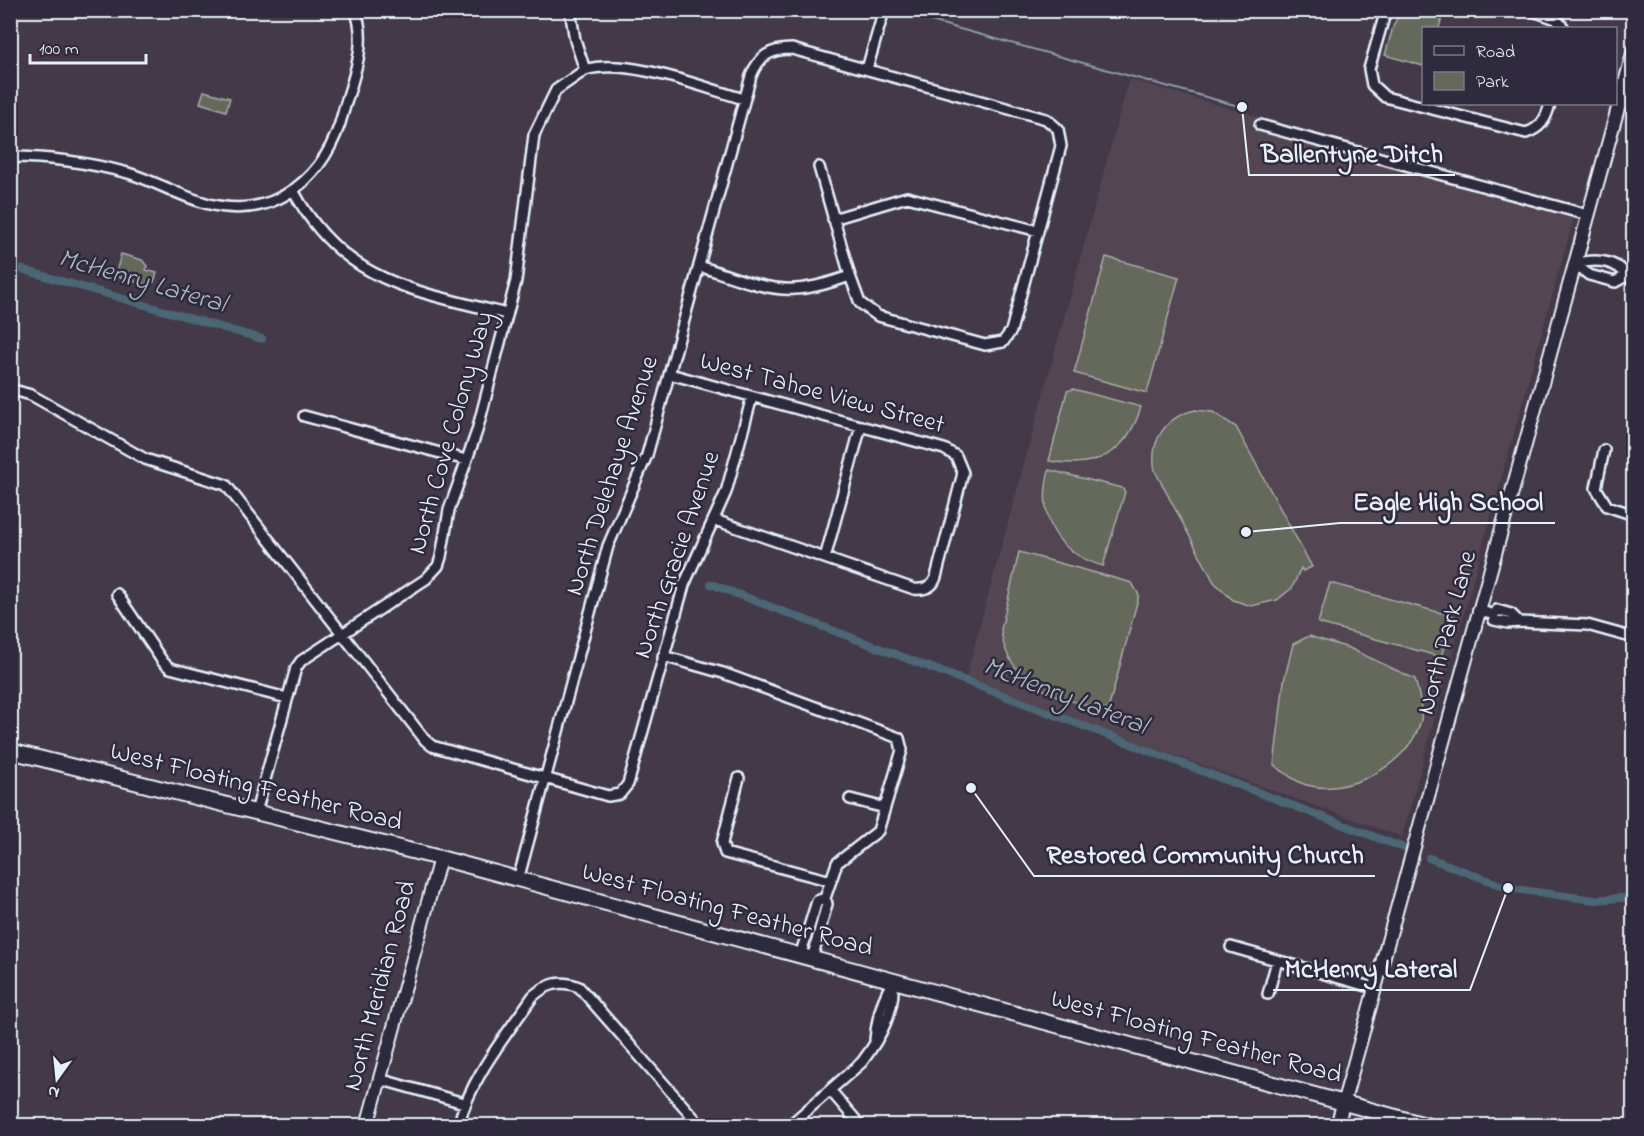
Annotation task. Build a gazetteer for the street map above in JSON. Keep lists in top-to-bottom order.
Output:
{
  "streets": {
    "main road": ["West Floating Feather Road"],
    "street": [
      "West Tahoe View Street",
      "North Cove Colony Way",
      "North Delehaye Avenue",
      "North Gracie Avenue",
      "North Park Lane",
      "North Meridian Road"
    ]
  },
  "crossings": [
    ["West Tahoe View Street", "North Delehaye Avenue"],
    ["West Tahoe View Street", "North Gracie Avenue"],
    ["North Cove Colony Way", "West Floating Feather Road"],
    ["North Delehaye Avenue", "North Gracie Avenue"],
    ["North Delehaye Avenue", "West Floating Feather Road"],
    ["North Park Lane", "West Floating Feather Road"],
    ["West Floating Feather Road", "North Meridian Road"]
  ],
  "water": ["McHenry Lateral"],
  "places": [
    "Ballentyne Ditch",
    "Eagle High School",
    "Restored Community Church",
    "McHenry Lateral"
  ],
  "legend": ["Road", "Park"],
  "scale_bar": "100 m",
  "north": "bottom"
}
